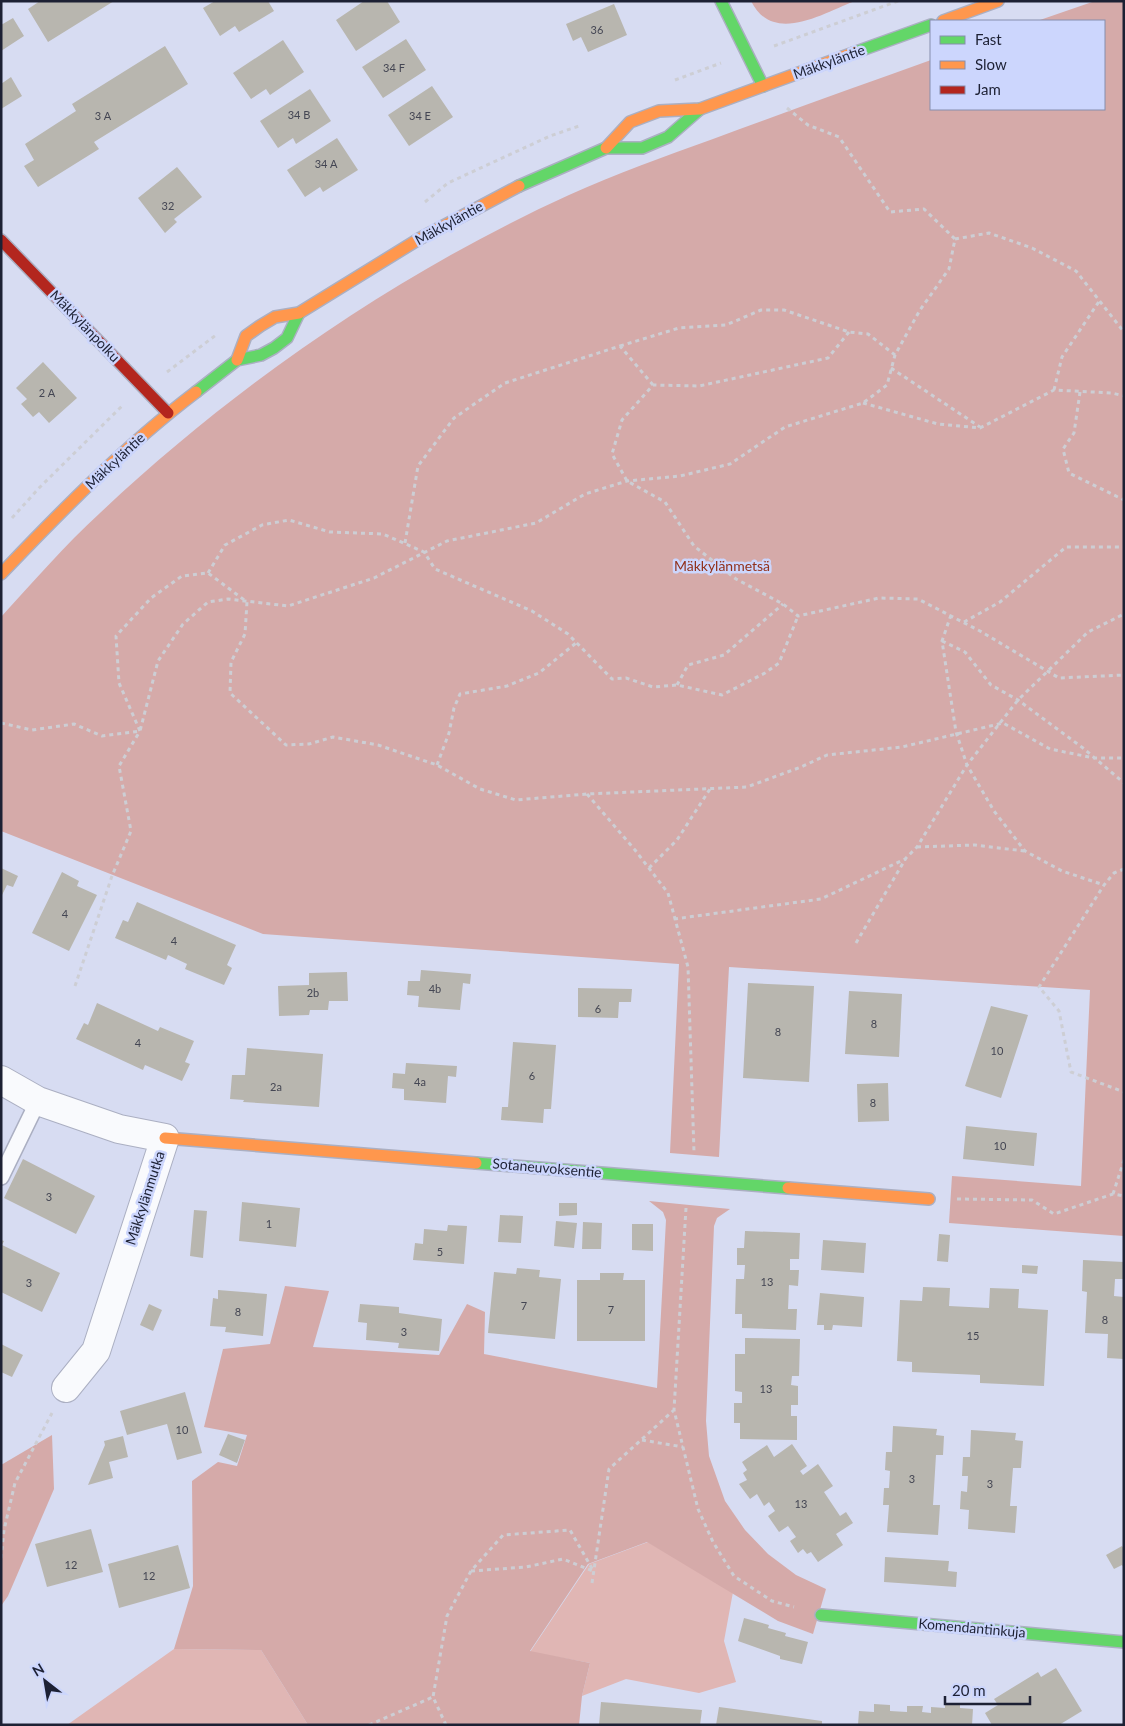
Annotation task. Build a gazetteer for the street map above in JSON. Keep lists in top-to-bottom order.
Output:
{
  "streets": {
    "street": [
      "Mäkkyläntie",
      "Mäkkylänpolku",
      "Sotaneuvoksentie",
      "Mäkkylänmutka",
      "Komendantinkuja"
    ]
  },
  "crossings": [
    ["Mäkkyläntie", "Mäkkylänpolku"],
    ["Sotaneuvoksentie", "Mäkkylänmutka"]
  ],
  "parks": ["Mäkkylänmetsä"],
  "house_numbers": [
    "36",
    "34 F",
    "34 B",
    "3 A",
    "34 E",
    "34 A",
    "32",
    "2 A",
    "4",
    "4",
    "4b",
    "2b",
    "6",
    "8",
    "8",
    "4",
    "10",
    "6",
    "4a",
    "2a",
    "8",
    "10",
    "3",
    "1",
    "5",
    "13",
    "3",
    "7",
    "7",
    "8",
    "8",
    "3",
    "15",
    "13",
    "10",
    "3",
    "3",
    "13",
    "12",
    "12"
  ],
  "legend": ["Fast", "Slow", "Jam"],
  "scale_bar": "20 m",
  "north": "top left"
}
